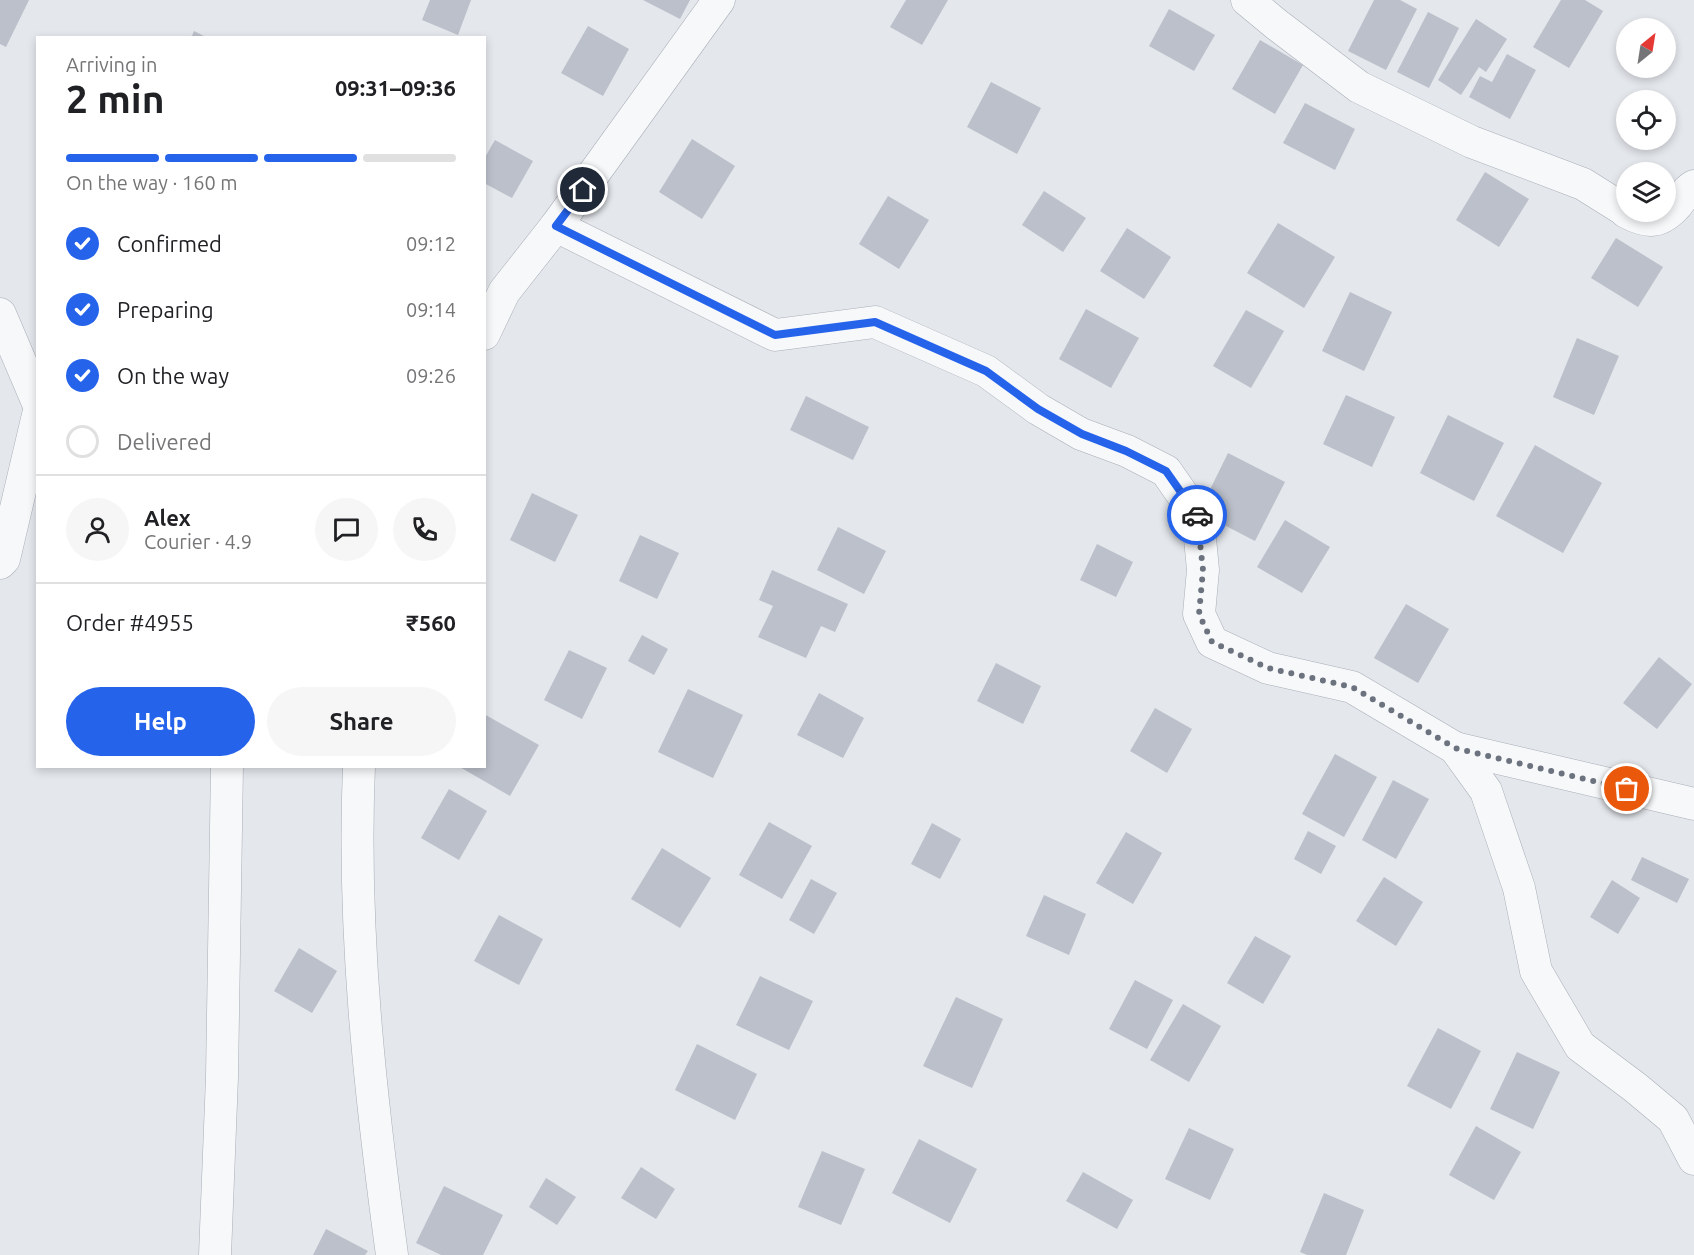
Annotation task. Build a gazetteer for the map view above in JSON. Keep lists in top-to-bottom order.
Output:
{
  "north": "top right",
  "page": {
    "heading": ["2 min", "Arriving in", "09:31–09:36"],
    "panel": [
      "Alex",
      "Courier · 4.9",
      "Order #4955",
      "₹560"
    ],
    "bar": "On the way · 160 m",
    "list": [
      ["Confirmed", "09:12"],
      ["Preparing", "09:14"],
      ["On the way", "09:26"],
      "Delivered"
    ],
    "buttons": ["Help", "Share"]
  }
}
